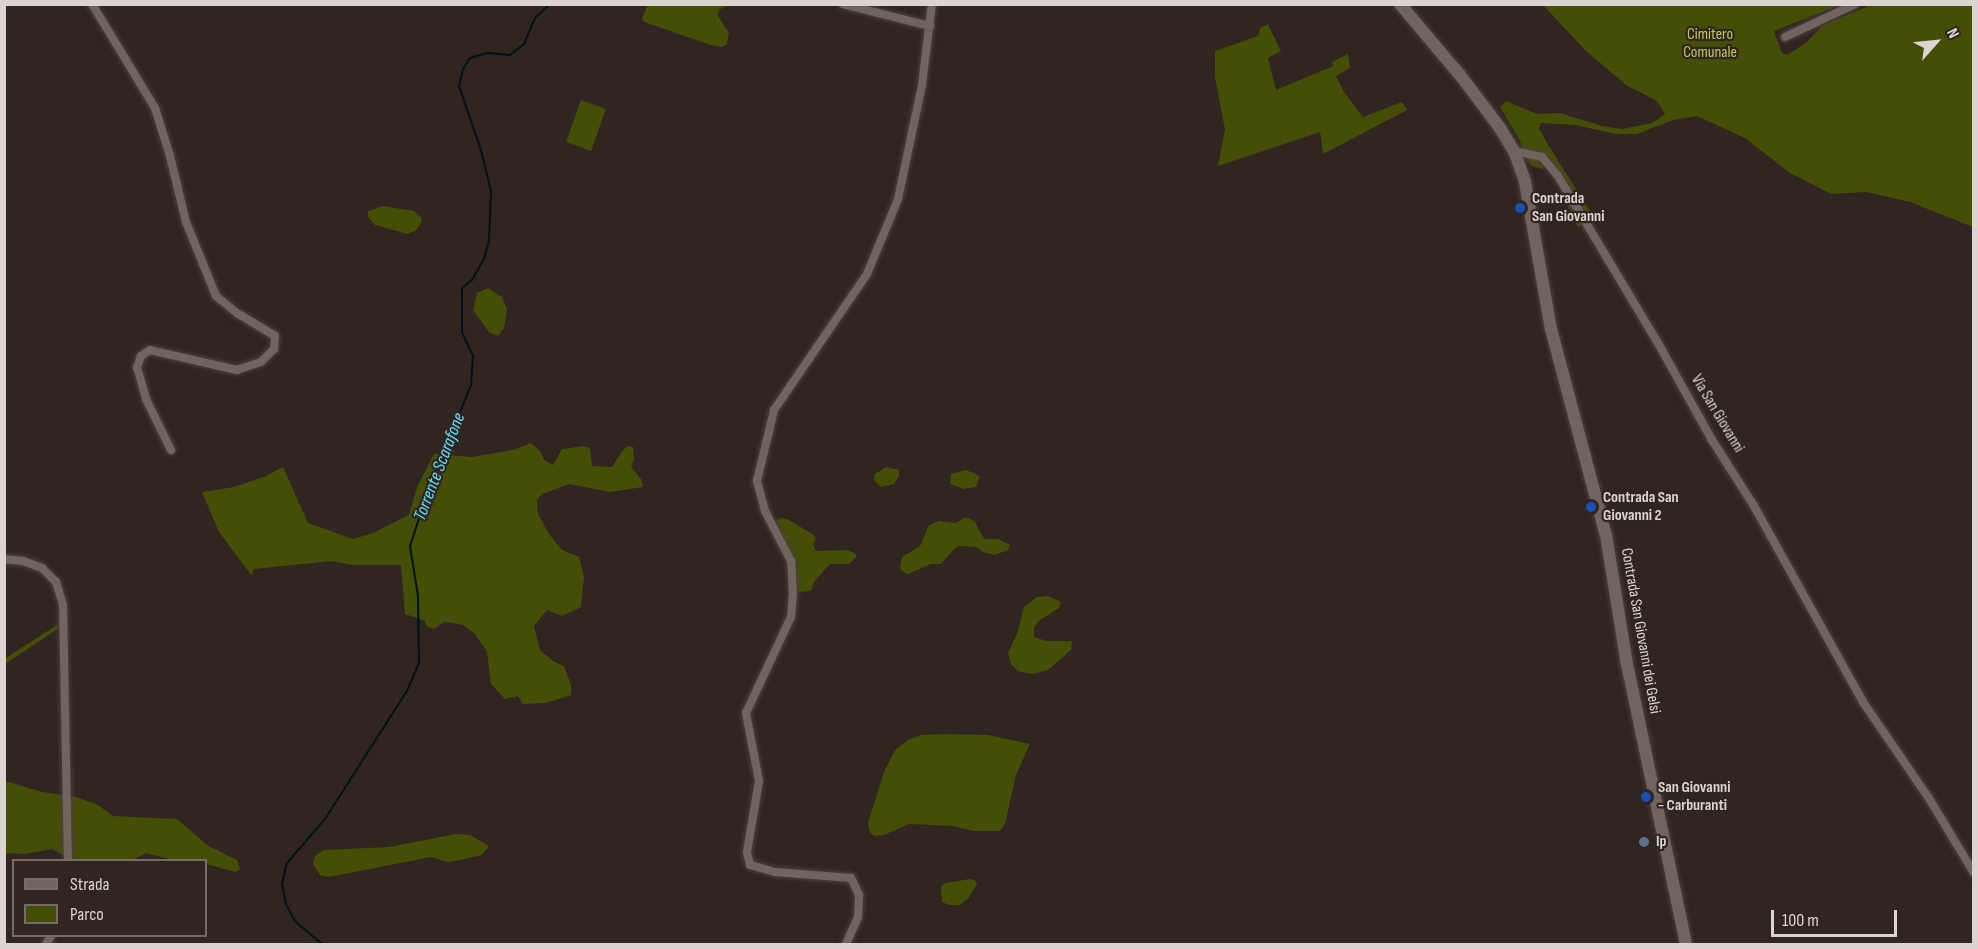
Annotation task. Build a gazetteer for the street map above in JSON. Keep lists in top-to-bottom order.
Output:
{
  "streets": {
    "main road": ["Contrada San Giovanni dei Gelsi"],
    "street": ["Via San Giovanni"]
  },
  "crossings": [
    ["Via San Giovanni", "Contrada San Giovanni dei Gelsi"]
  ],
  "water": ["Torrente Scarafone"],
  "parks": ["Cimitero Comunale"],
  "places": [
    "Contrada San Giovanni",
    "Contrada San Giovanni 2",
    "San Giovanni - Carburanti",
    "Ip"
  ],
  "legend": ["Strada", "Parco"],
  "scale_bar": "100 m",
  "north": "top right"
}
